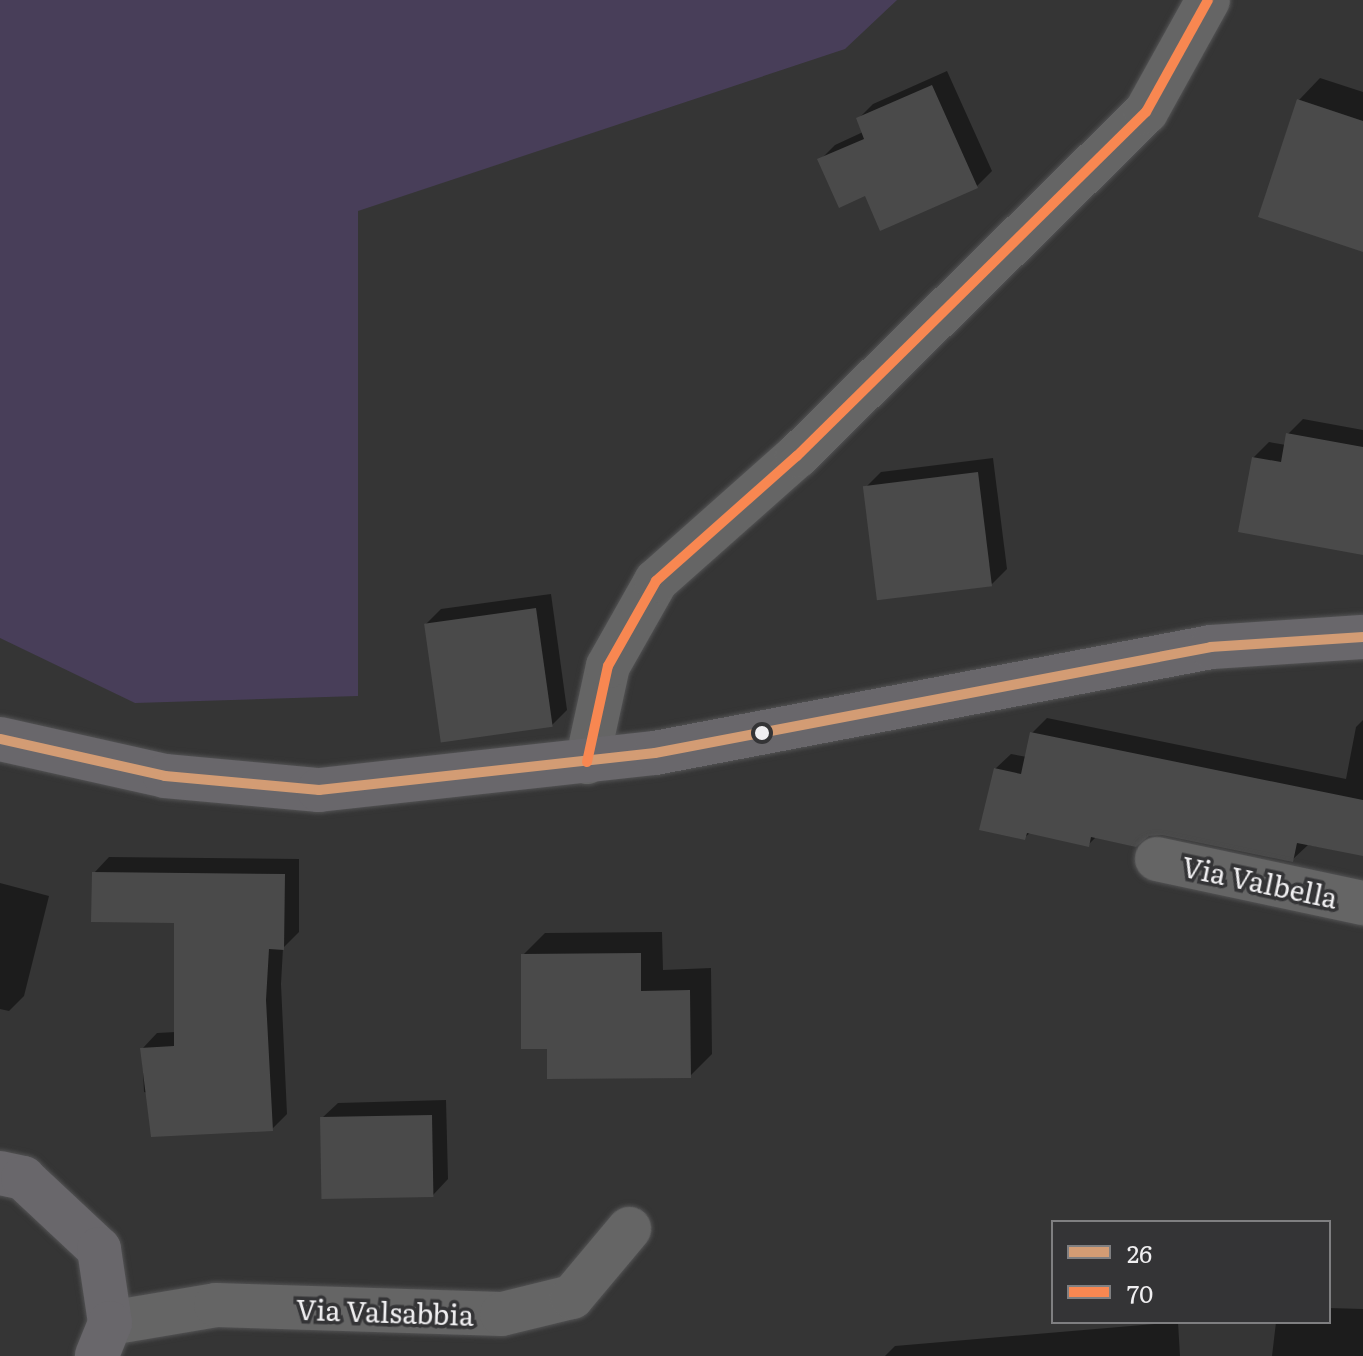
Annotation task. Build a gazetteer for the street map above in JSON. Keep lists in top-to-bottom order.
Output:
{
  "streets": {
    "main road": ["Via Valsabbia"],
    "street": ["Via Valbella"]
  },
  "lines": ["transit line 70", "transit line 26"],
  "legend": ["26", "70"]
}
